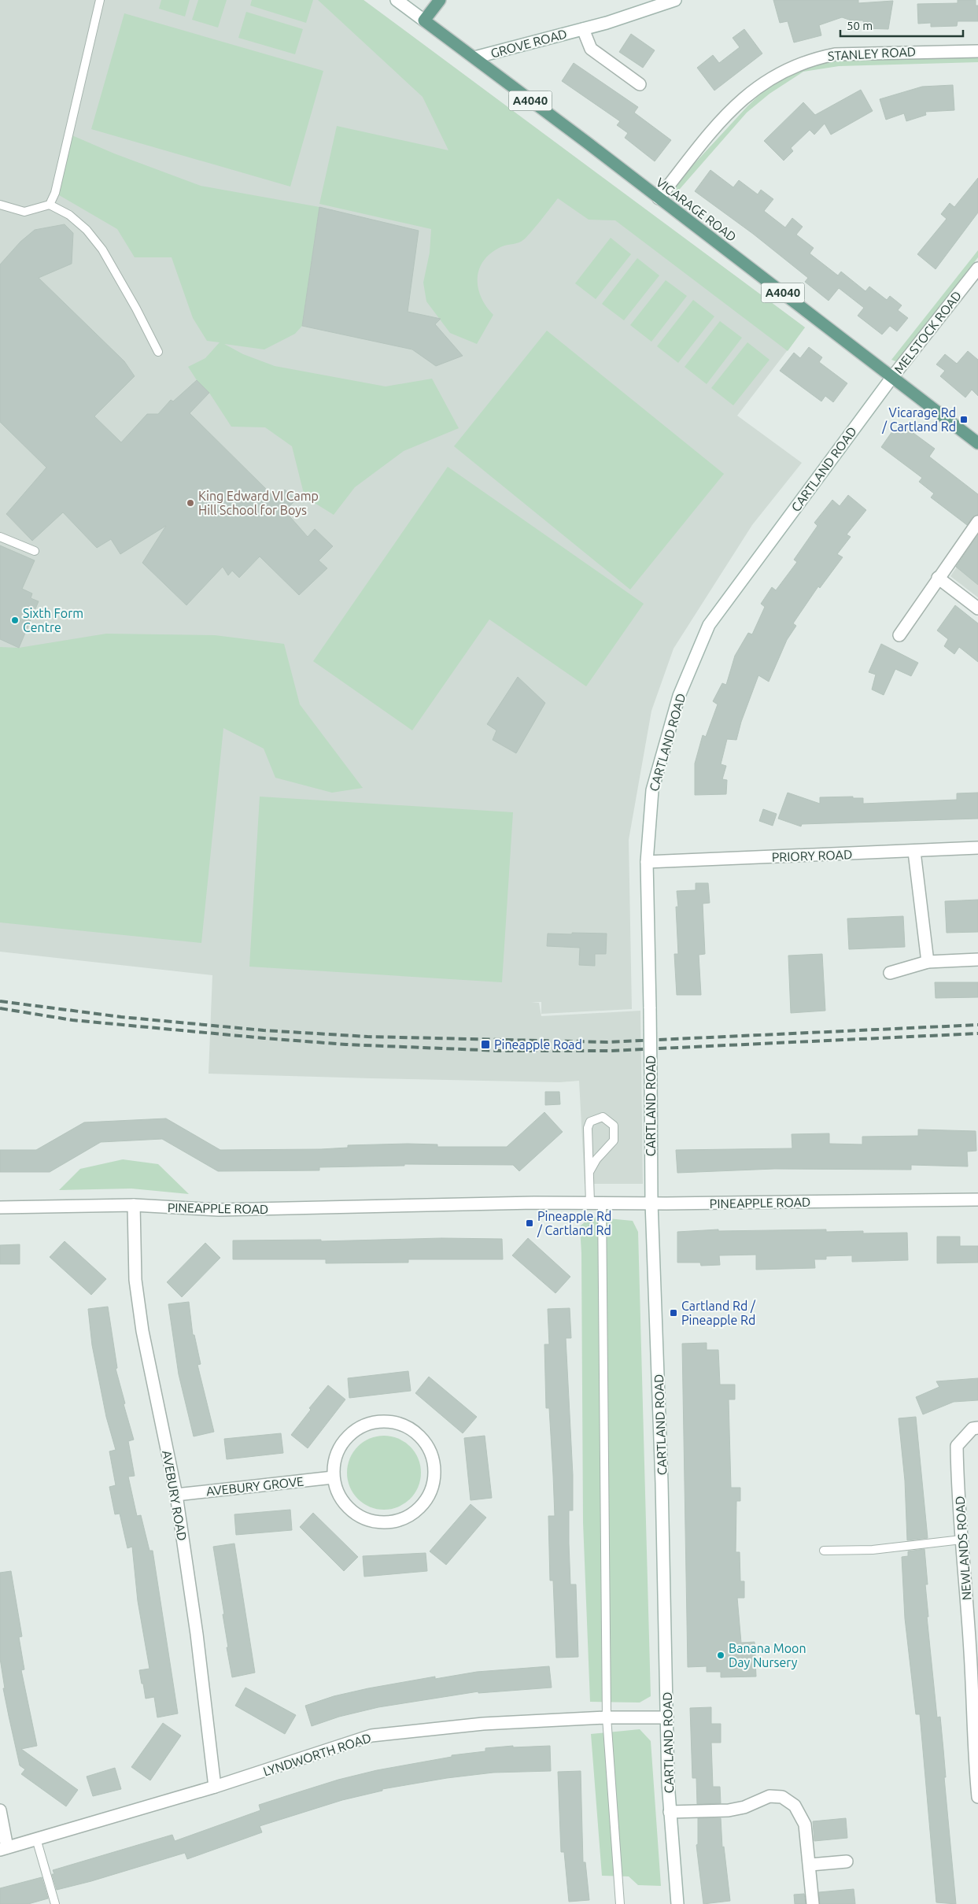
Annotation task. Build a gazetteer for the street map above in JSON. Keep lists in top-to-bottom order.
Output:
{
  "streets": {
    "main road": ["A4040", "VICARAGE ROAD"],
    "street": [
      "GROVE ROAD",
      "STANLEY ROAD",
      "MELSTOCK ROAD",
      "CARTLAND ROAD",
      "PRIORY ROAD",
      "PINEAPPLE ROAD",
      "AVEBURY GROVE",
      "AVEBURY ROAD",
      "NEWLANDS ROAD",
      "LYNDWORTH ROAD"
    ]
  },
  "crossings": [
    ["GROVE ROAD", "VICARAGE ROAD"],
    ["STANLEY ROAD", "VICARAGE ROAD"],
    ["VICARAGE ROAD", "MELSTOCK ROAD"],
    ["VICARAGE ROAD", "CARTLAND ROAD"],
    ["MELSTOCK ROAD", "CARTLAND ROAD"],
    ["CARTLAND ROAD", "PRIORY ROAD"],
    ["CARTLAND ROAD", "PINEAPPLE ROAD"],
    ["CARTLAND ROAD", "LYNDWORTH ROAD"],
    ["PINEAPPLE ROAD", "AVEBURY ROAD"],
    ["AVEBURY GROVE", "AVEBURY ROAD"],
    ["AVEBURY ROAD", "LYNDWORTH ROAD"]
  ],
  "places": {
    "transit": [
      "Vicarage Rd / Cartland Rd",
      "Pineapple Road",
      "Pineapple Rd / Cartland Rd",
      "Cartland Rd / Pineapple Rd"
    ],
    "other": ["King Edward VI Camp Hill School for Boys", "Sixth Form Centre", "Banana Moon Day Nursery"]
  },
  "scale_bar": "50 m"
}
